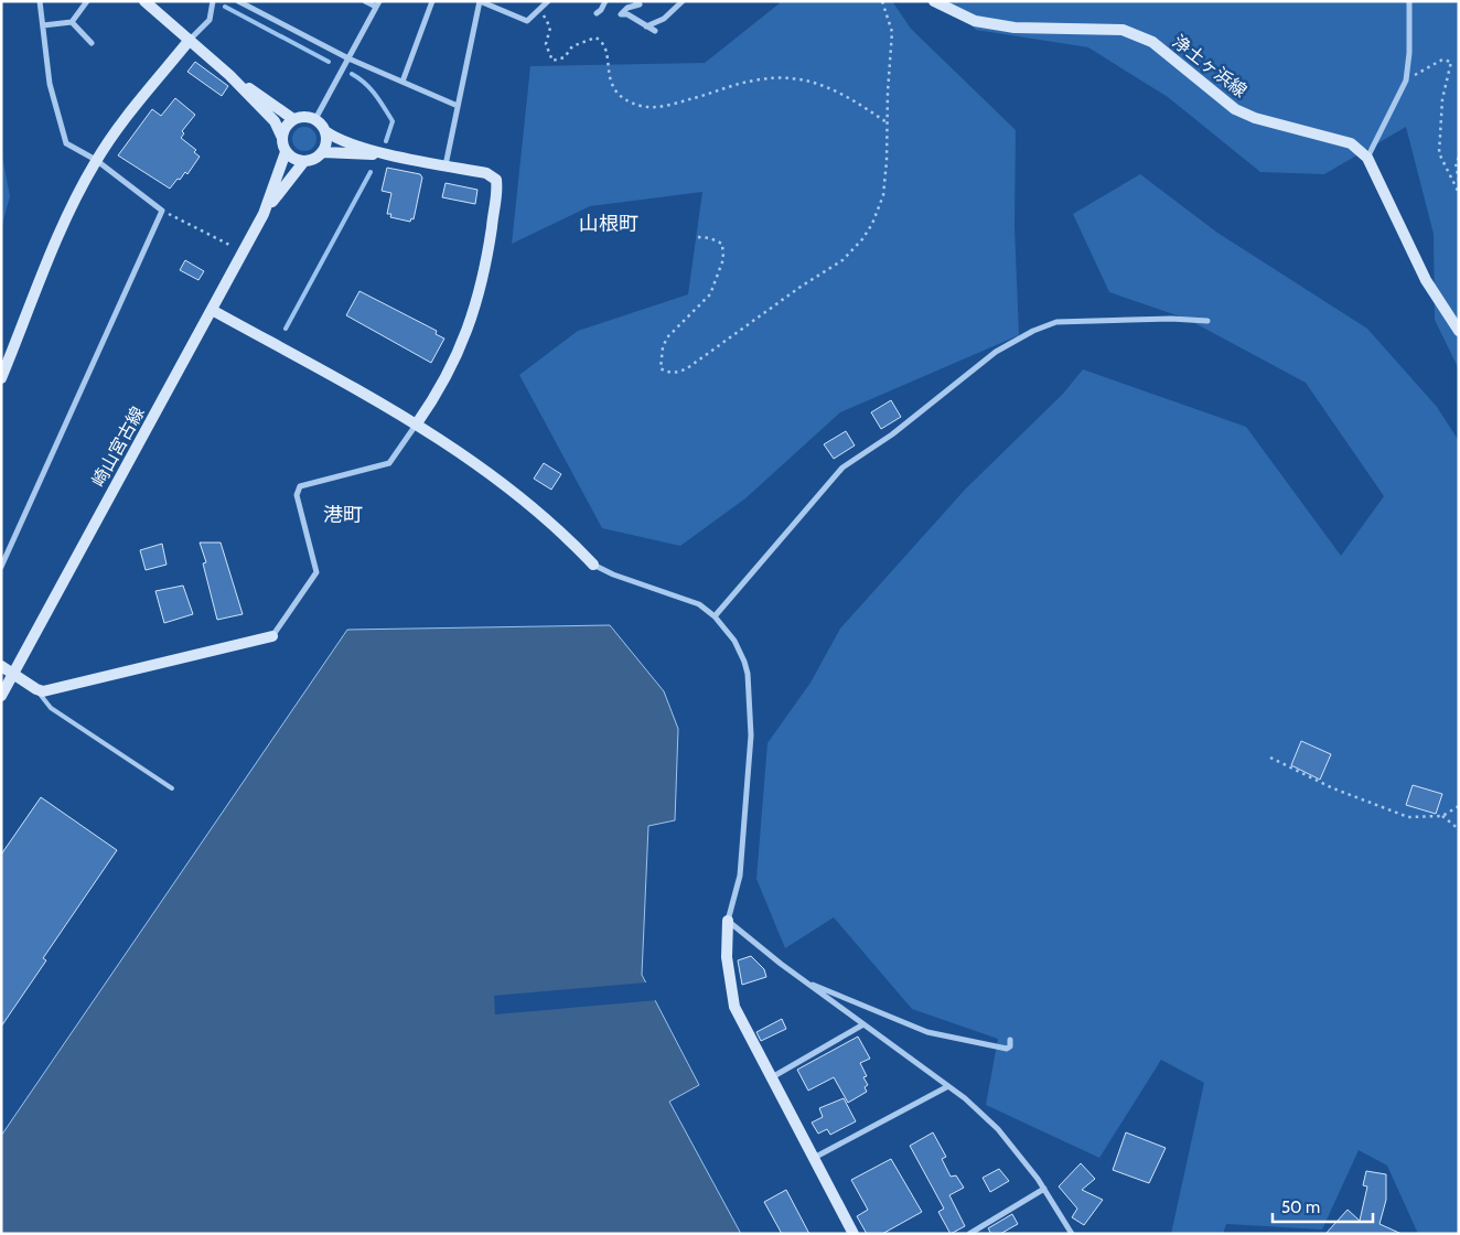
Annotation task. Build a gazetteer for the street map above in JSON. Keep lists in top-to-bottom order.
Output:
{
  "streets": {
    "street": ["浄土ヶ浜線", "崎山宮古線"]
  },
  "districts": ["山根町", "港町"],
  "scale_bar": "50 m"
}
